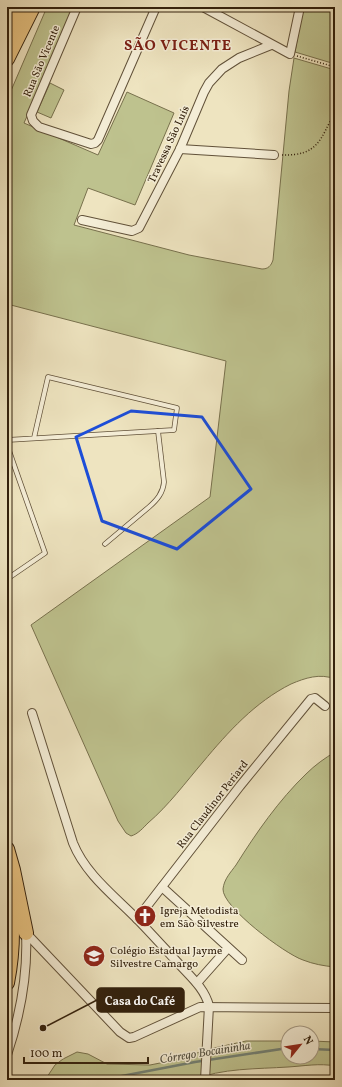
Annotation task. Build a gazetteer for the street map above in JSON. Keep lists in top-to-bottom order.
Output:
{
  "streets": {
    "street": ["Rua São Vicente", "Travessa São Luís", "Rua Claudinor Periard"]
  },
  "districts": ["SÃO VICENTE"],
  "water": ["Córrego Bocaininha"],
  "places": {
    "church": ["Igreja Metodista em São Silvestre"],
    "school or university": ["Colégio Estadual Jayme Silvestre Camargo"],
    "other": ["Casa do Café"]
  },
  "scale_bar": "100 m",
  "north": "top right"
}
